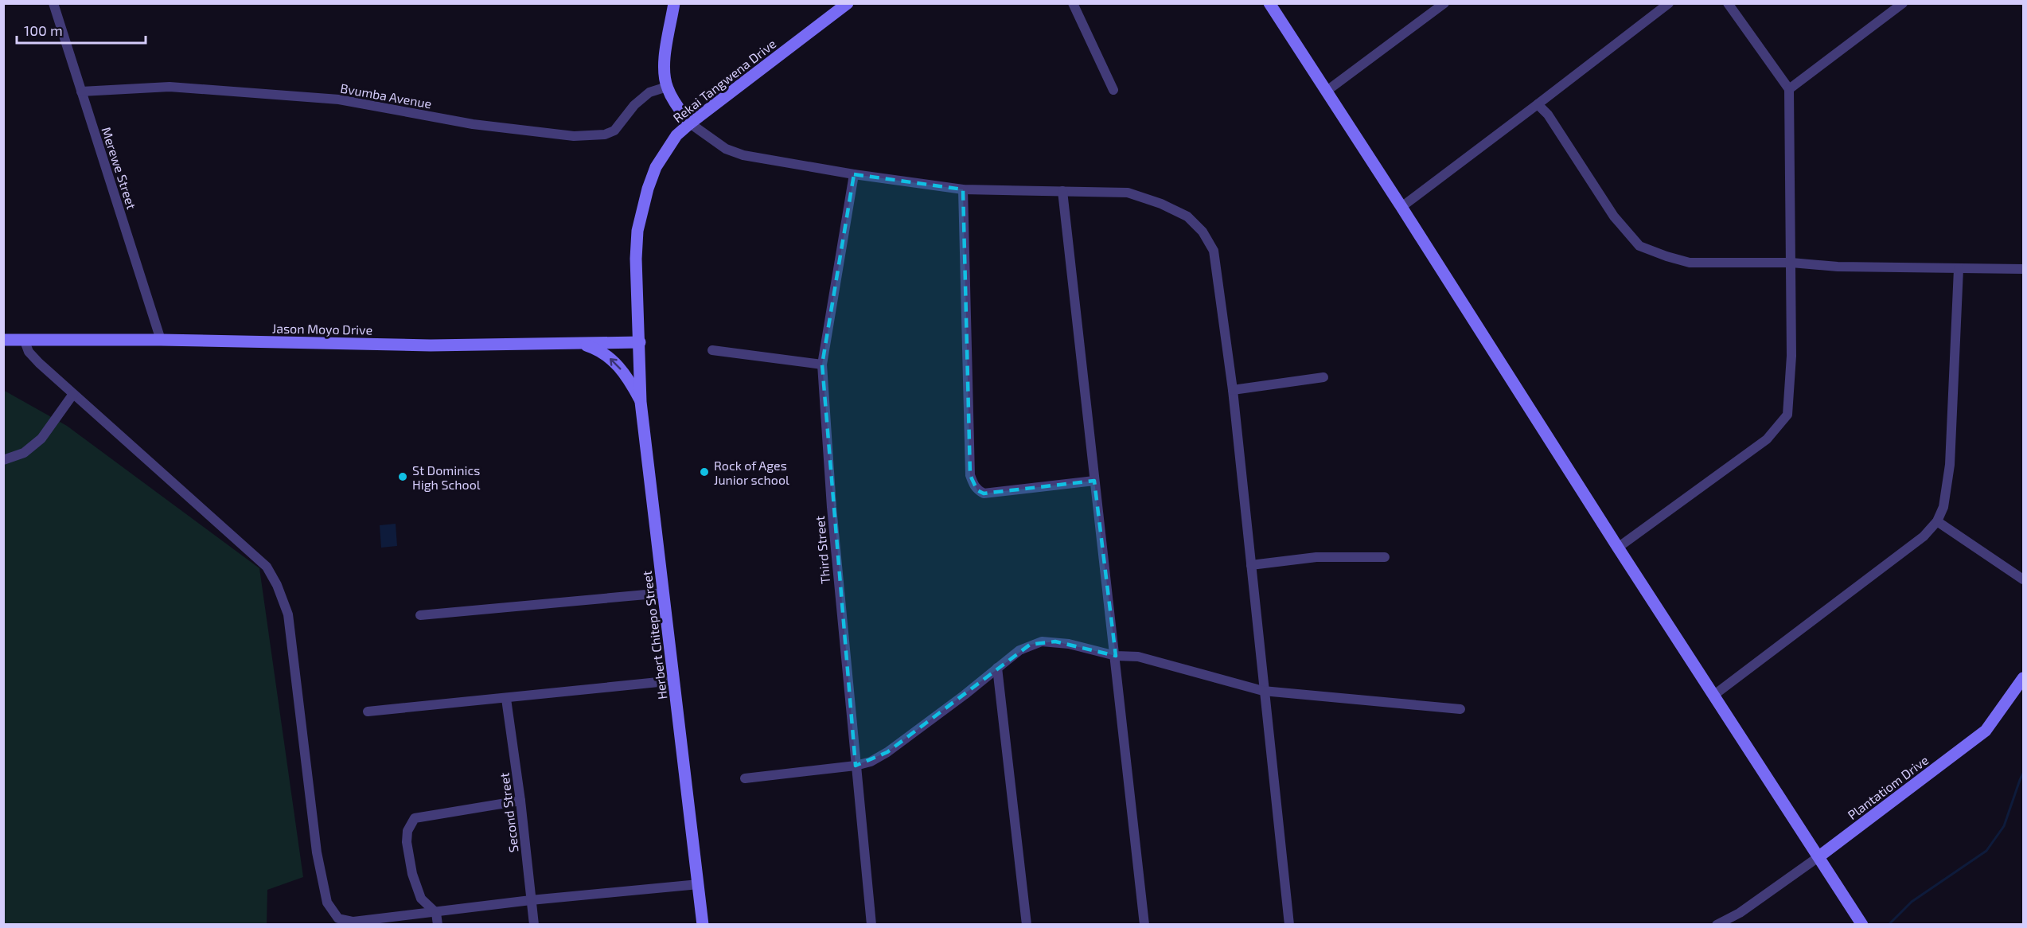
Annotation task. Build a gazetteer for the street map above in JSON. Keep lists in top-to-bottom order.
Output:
{
  "streets": {
    "street": [
      "Rekai Tangwena Drive",
      "Bvumba Avenue",
      "Merewe Street",
      "Jason Moyo Drive",
      "Third Street",
      "Herbert Chitepo Street",
      "Plantatiom Drive",
      "Second Street"
    ]
  },
  "crossings": [
    ["Rekai Tangwena Drive", "Jason Moyo Drive"],
    ["Rekai Tangwena Drive", "Herbert Chitepo Street"],
    ["Bvumba Avenue", "Merewe Street"],
    ["Merewe Street", "Jason Moyo Drive"],
    ["Jason Moyo Drive", "Herbert Chitepo Street"]
  ],
  "places": ["Rock of Ages Junior school", "St Dominics High School"],
  "scale_bar": "100 m"
}
